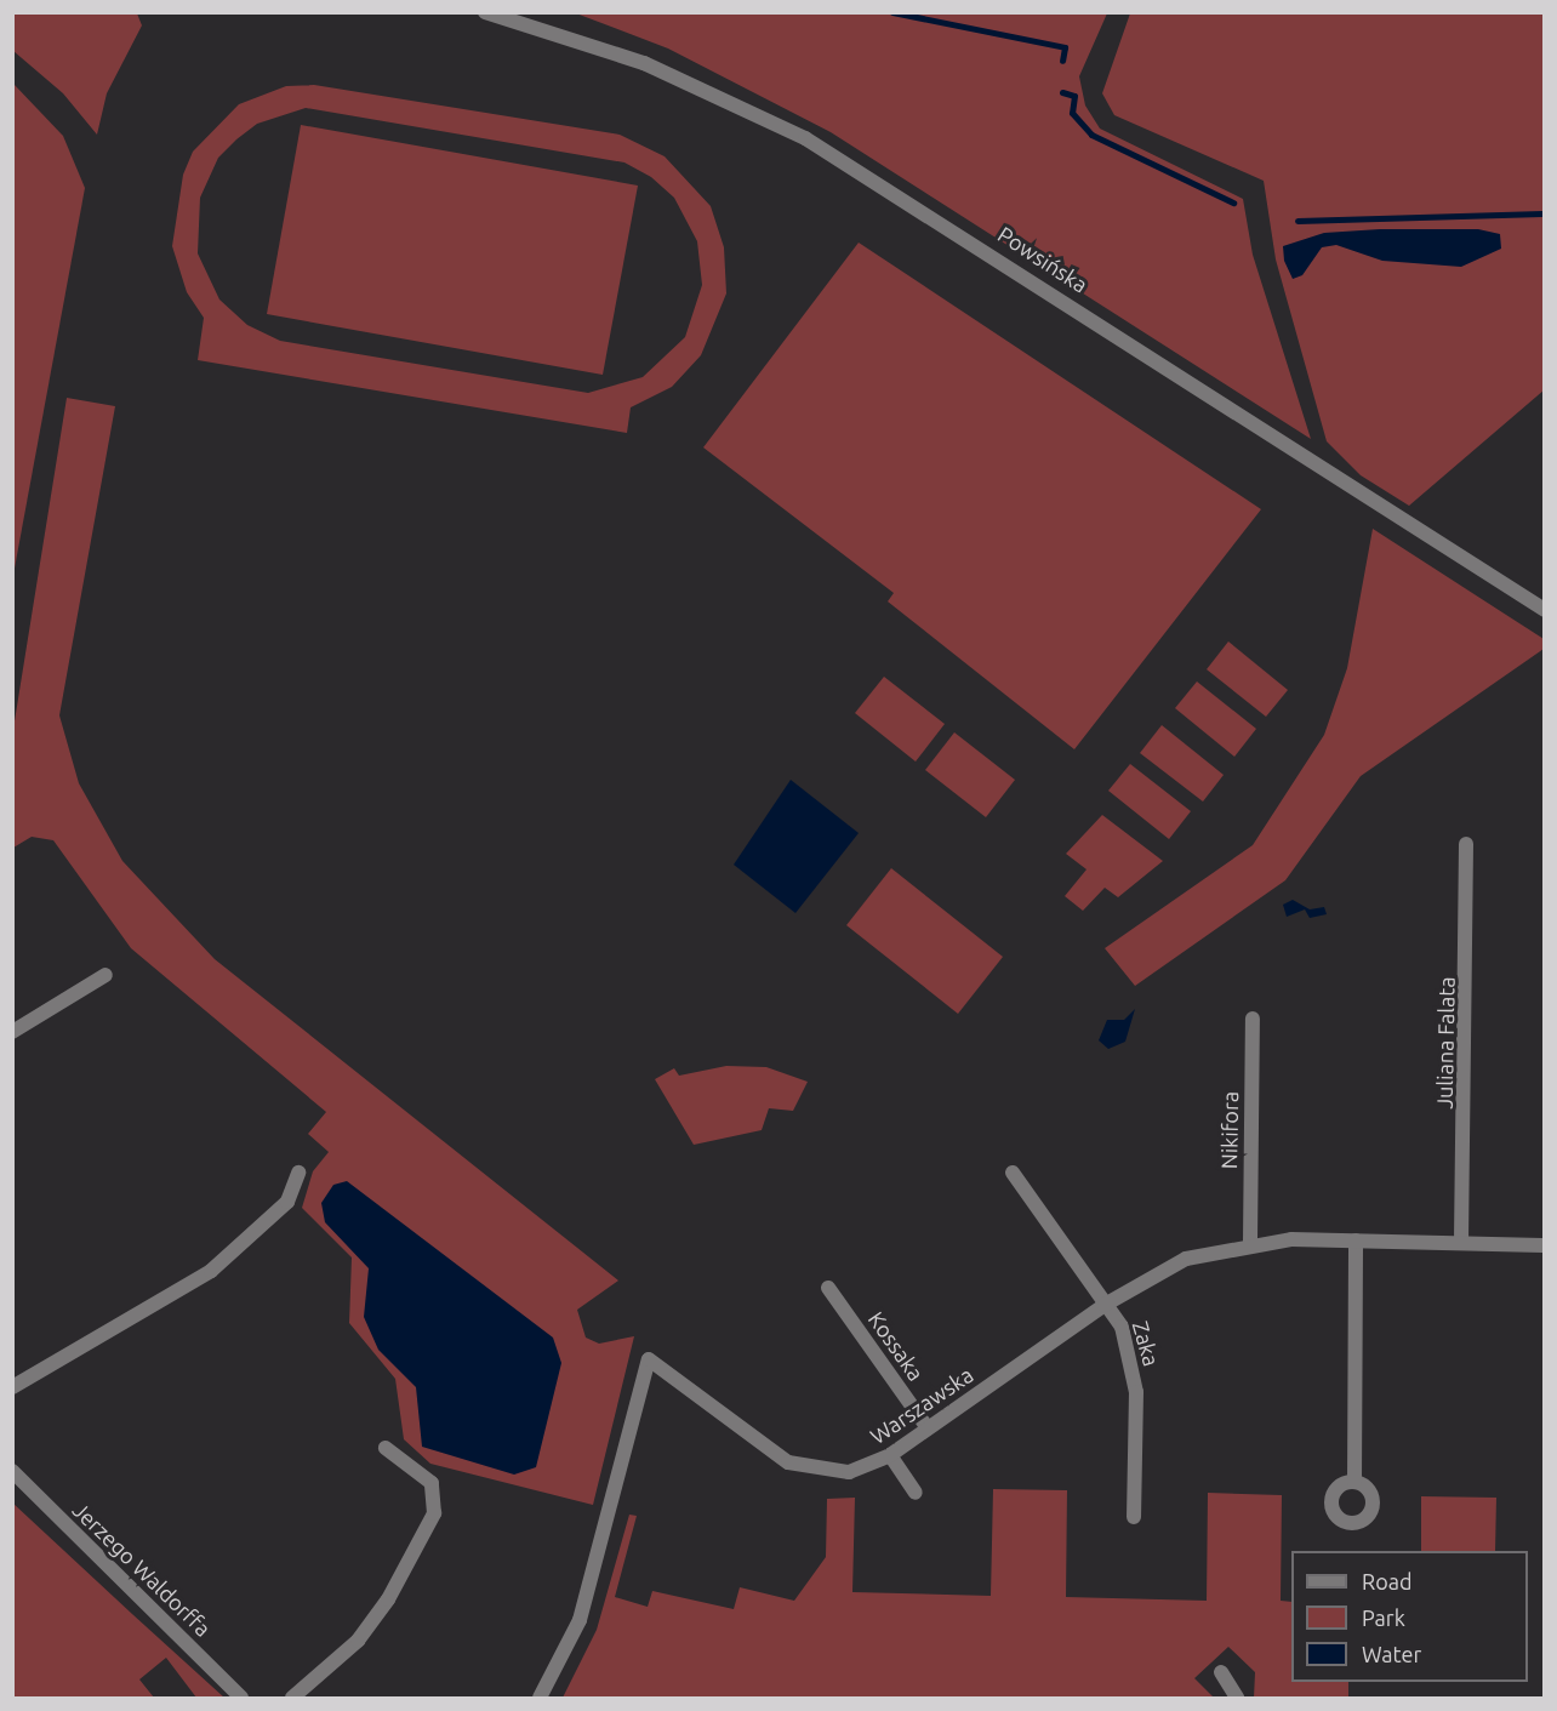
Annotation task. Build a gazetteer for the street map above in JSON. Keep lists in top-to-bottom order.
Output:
{
  "streets": {
    "street": [
      "Powsińska",
      "Juliana Falata",
      "Nikifora",
      "Zaka",
      "Kossaka",
      "Warszawska",
      "Jerzego Waldorffa"
    ]
  },
  "crossings": [
    ["Juliana Falata", "Warszawska"],
    ["Nikifora", "Warszawska"],
    ["Zaka", "Warszawska"],
    ["Kossaka", "Warszawska"]
  ],
  "legend": ["Road", "Park", "Water"]
}
